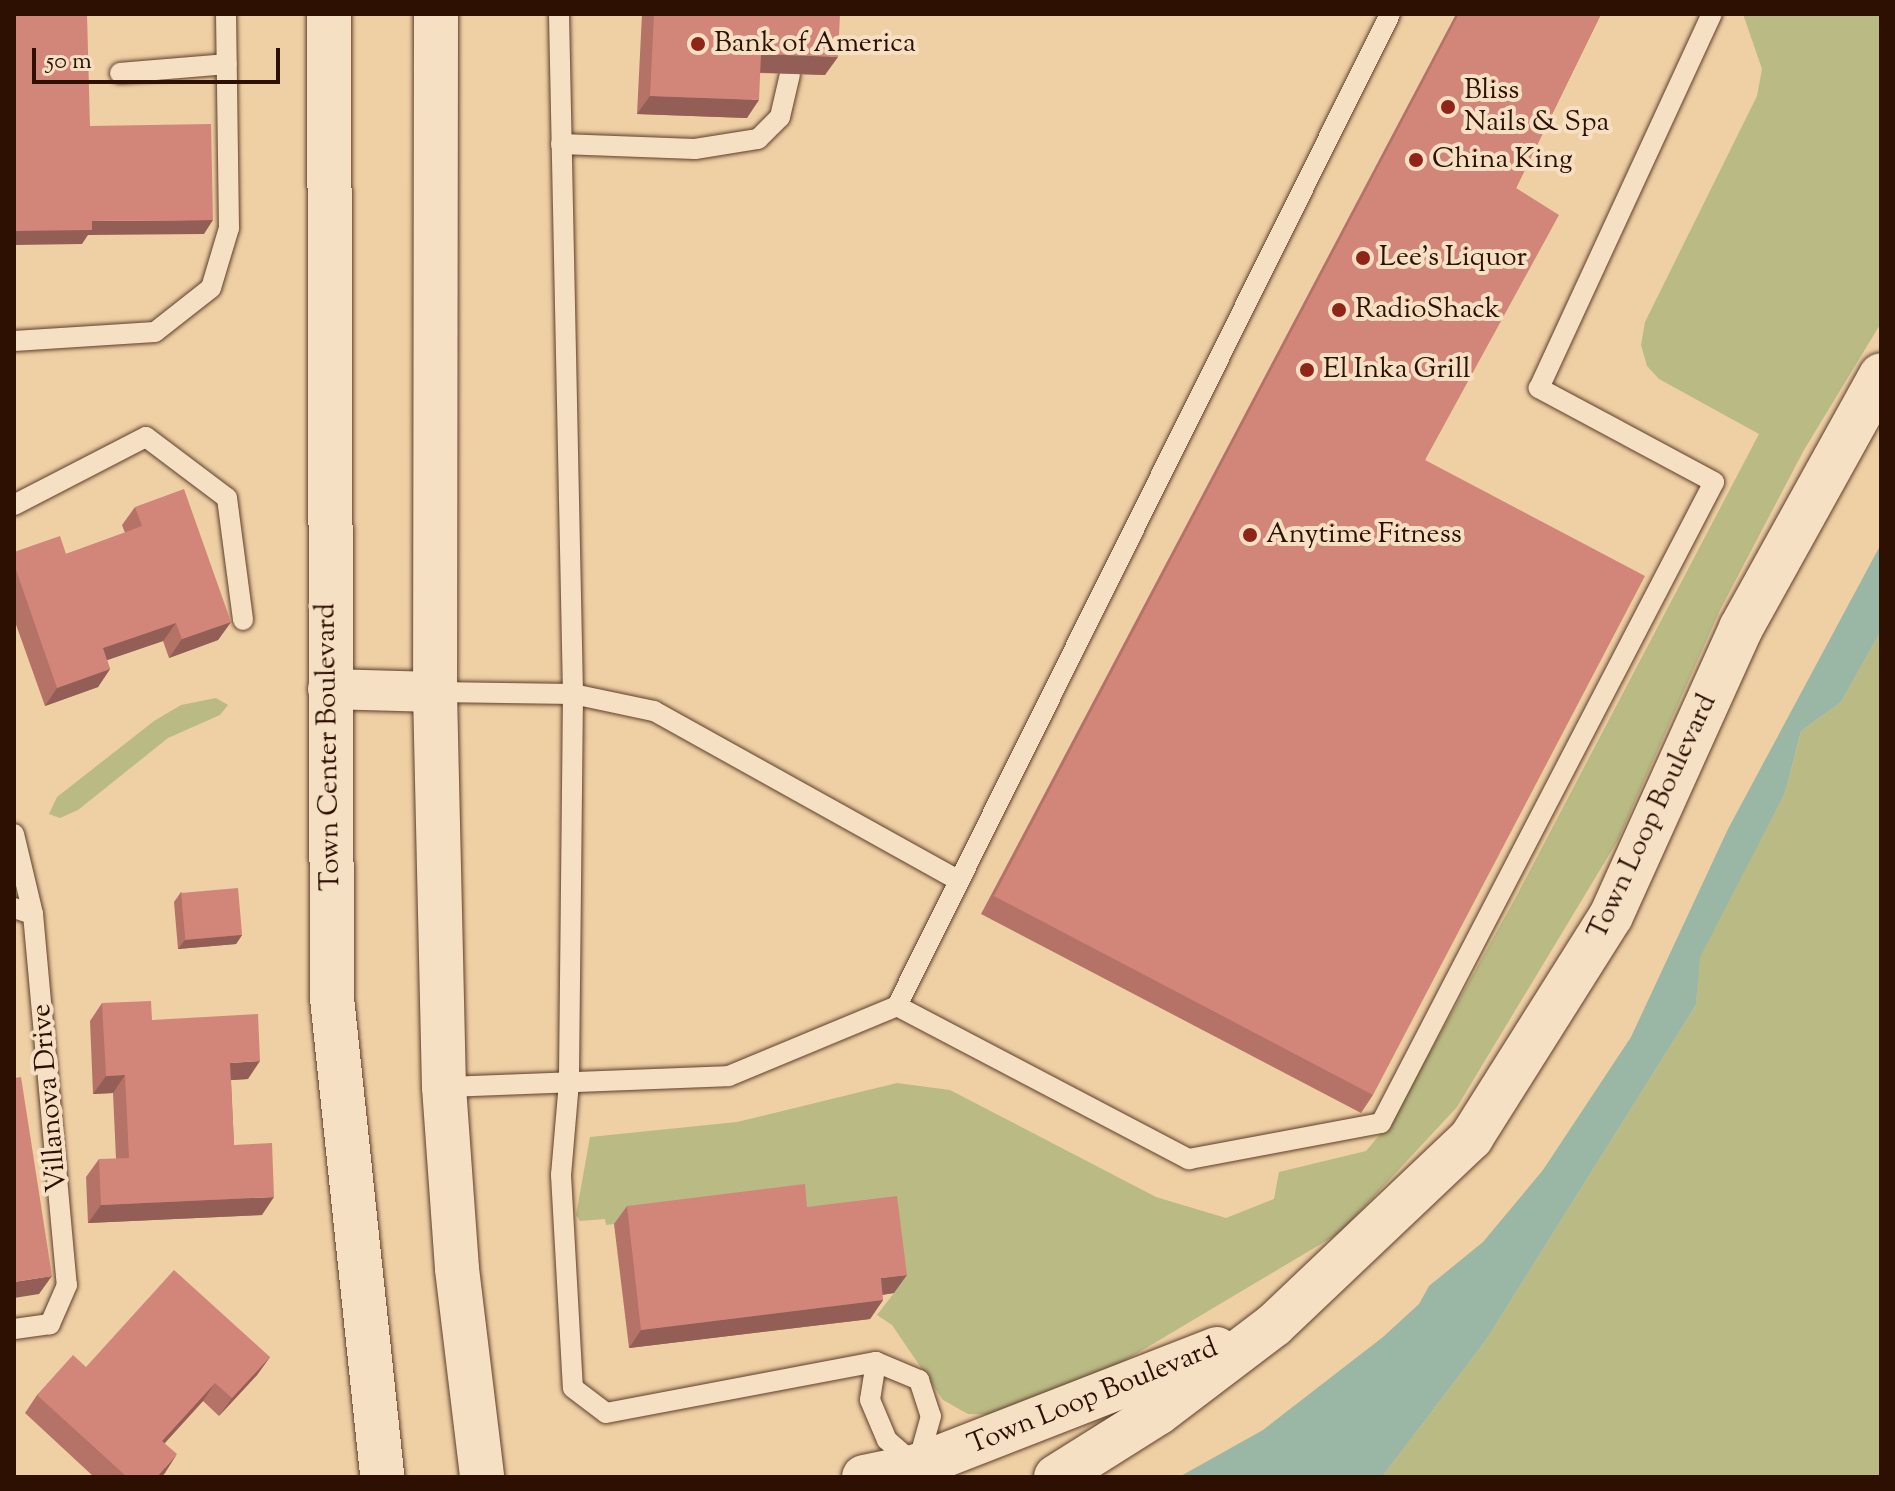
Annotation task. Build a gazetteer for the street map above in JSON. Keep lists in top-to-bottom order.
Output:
{
  "streets": {
    "street": ["Town Center Boulevard", "Town Loop Boulevard"],
    "lane": ["Villanova Drive"]
  },
  "places": [
    "Bank of America",
    "Bliss Nails & Spa",
    "China King",
    "Lee's Liquor",
    "RadioShack",
    "El Inka Grill",
    "Anytime Fitness"
  ],
  "scale_bar": "50 m"
}
